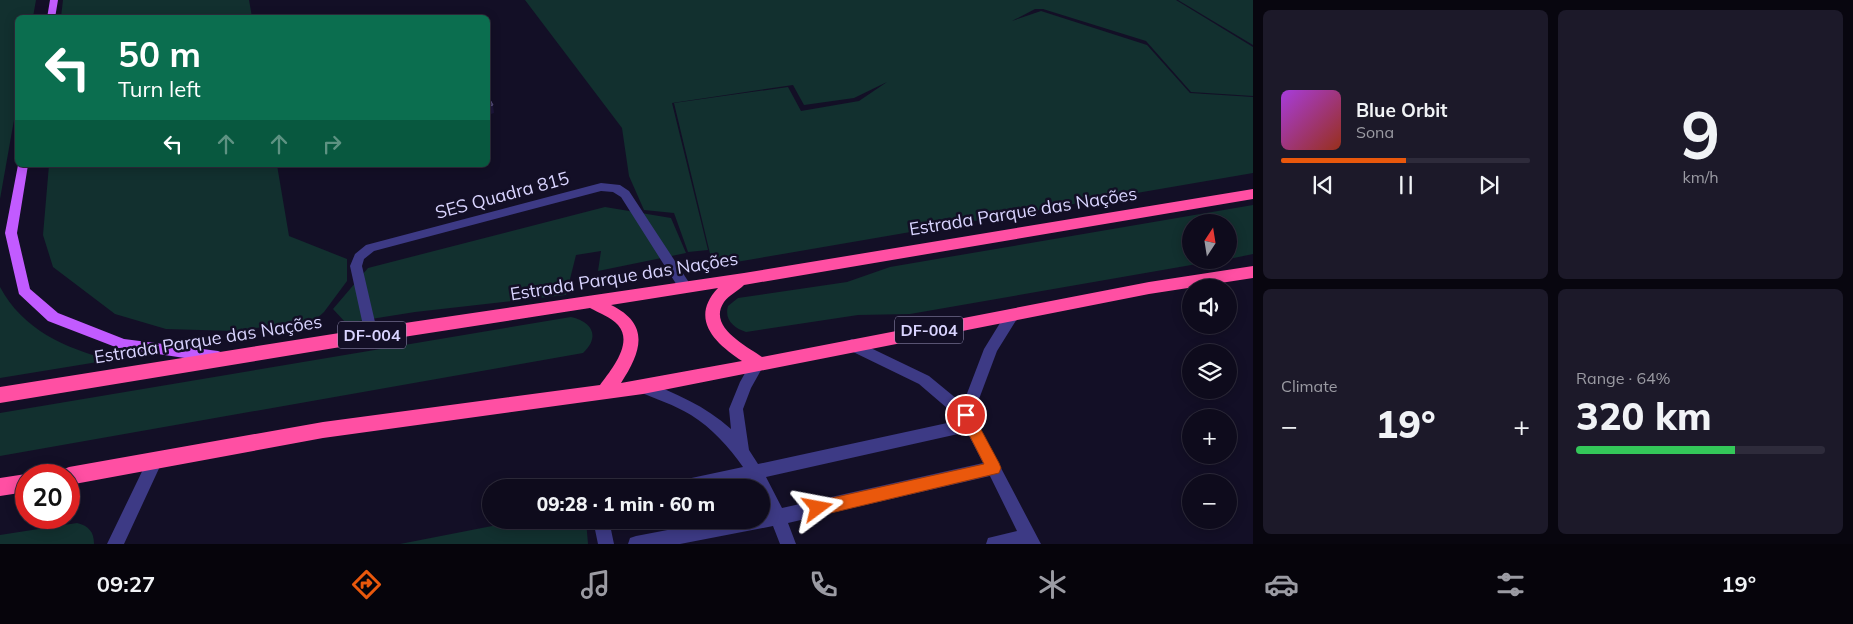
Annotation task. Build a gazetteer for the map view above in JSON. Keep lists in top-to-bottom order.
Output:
{
  "streets": {
    "highway": ["Estrada Parque das Nações", "DF-004"],
    "street": ["SES Quadra 815"]
  },
  "crossings": [
    ["SES Quadra 815", "Estrada Parque das Nações"]
  ],
  "north": "top",
  "page": {
    "tile": [
      ["9", "km/h"],
      "Climate",
      ["Range · 64%", "320 km"]
    ],
    "turn": ["50 m", "Turn left"],
    "song": ["Blue Orbit", "Sona"],
    "map_buttons": ["+", "−"],
    "heat": ["−", "19°", "+"],
    "limit": "20",
    "trip": "09:28 · 1 min · 60 m",
    "tabs": ["09:27", "19°"]
  }
}
